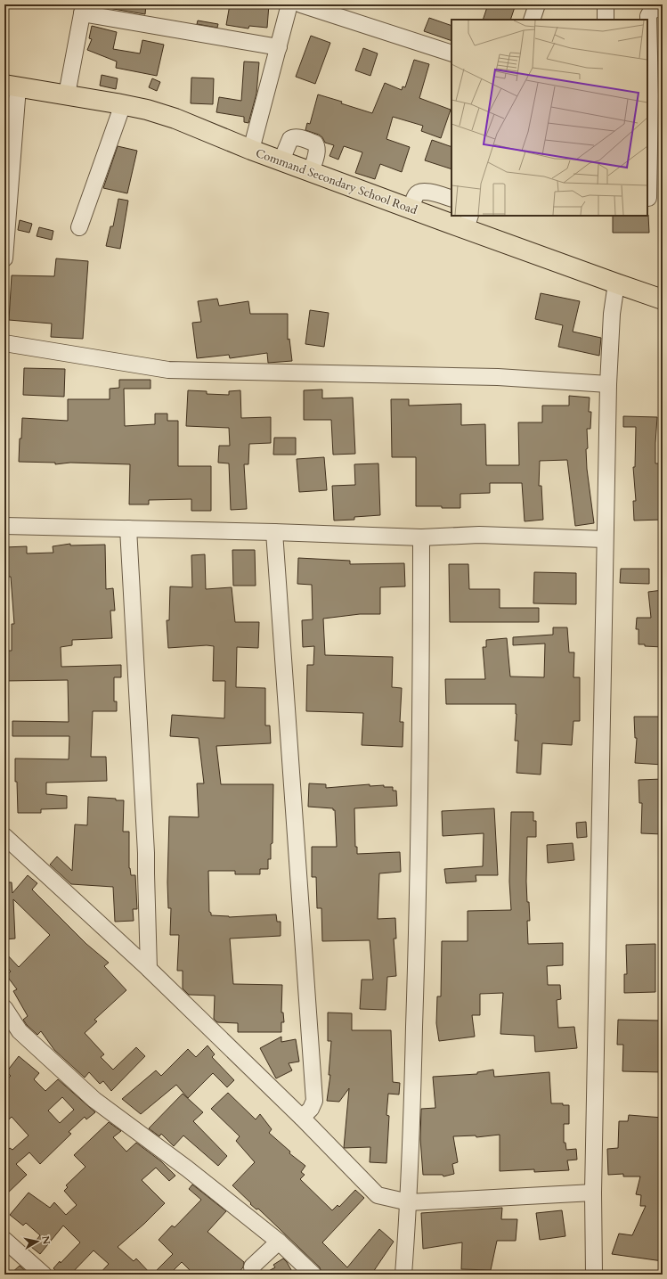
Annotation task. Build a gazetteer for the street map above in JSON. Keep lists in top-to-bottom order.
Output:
{
  "streets": {
    "main road": ["Command Secondary School Road"]
  },
  "north": "right"
}
